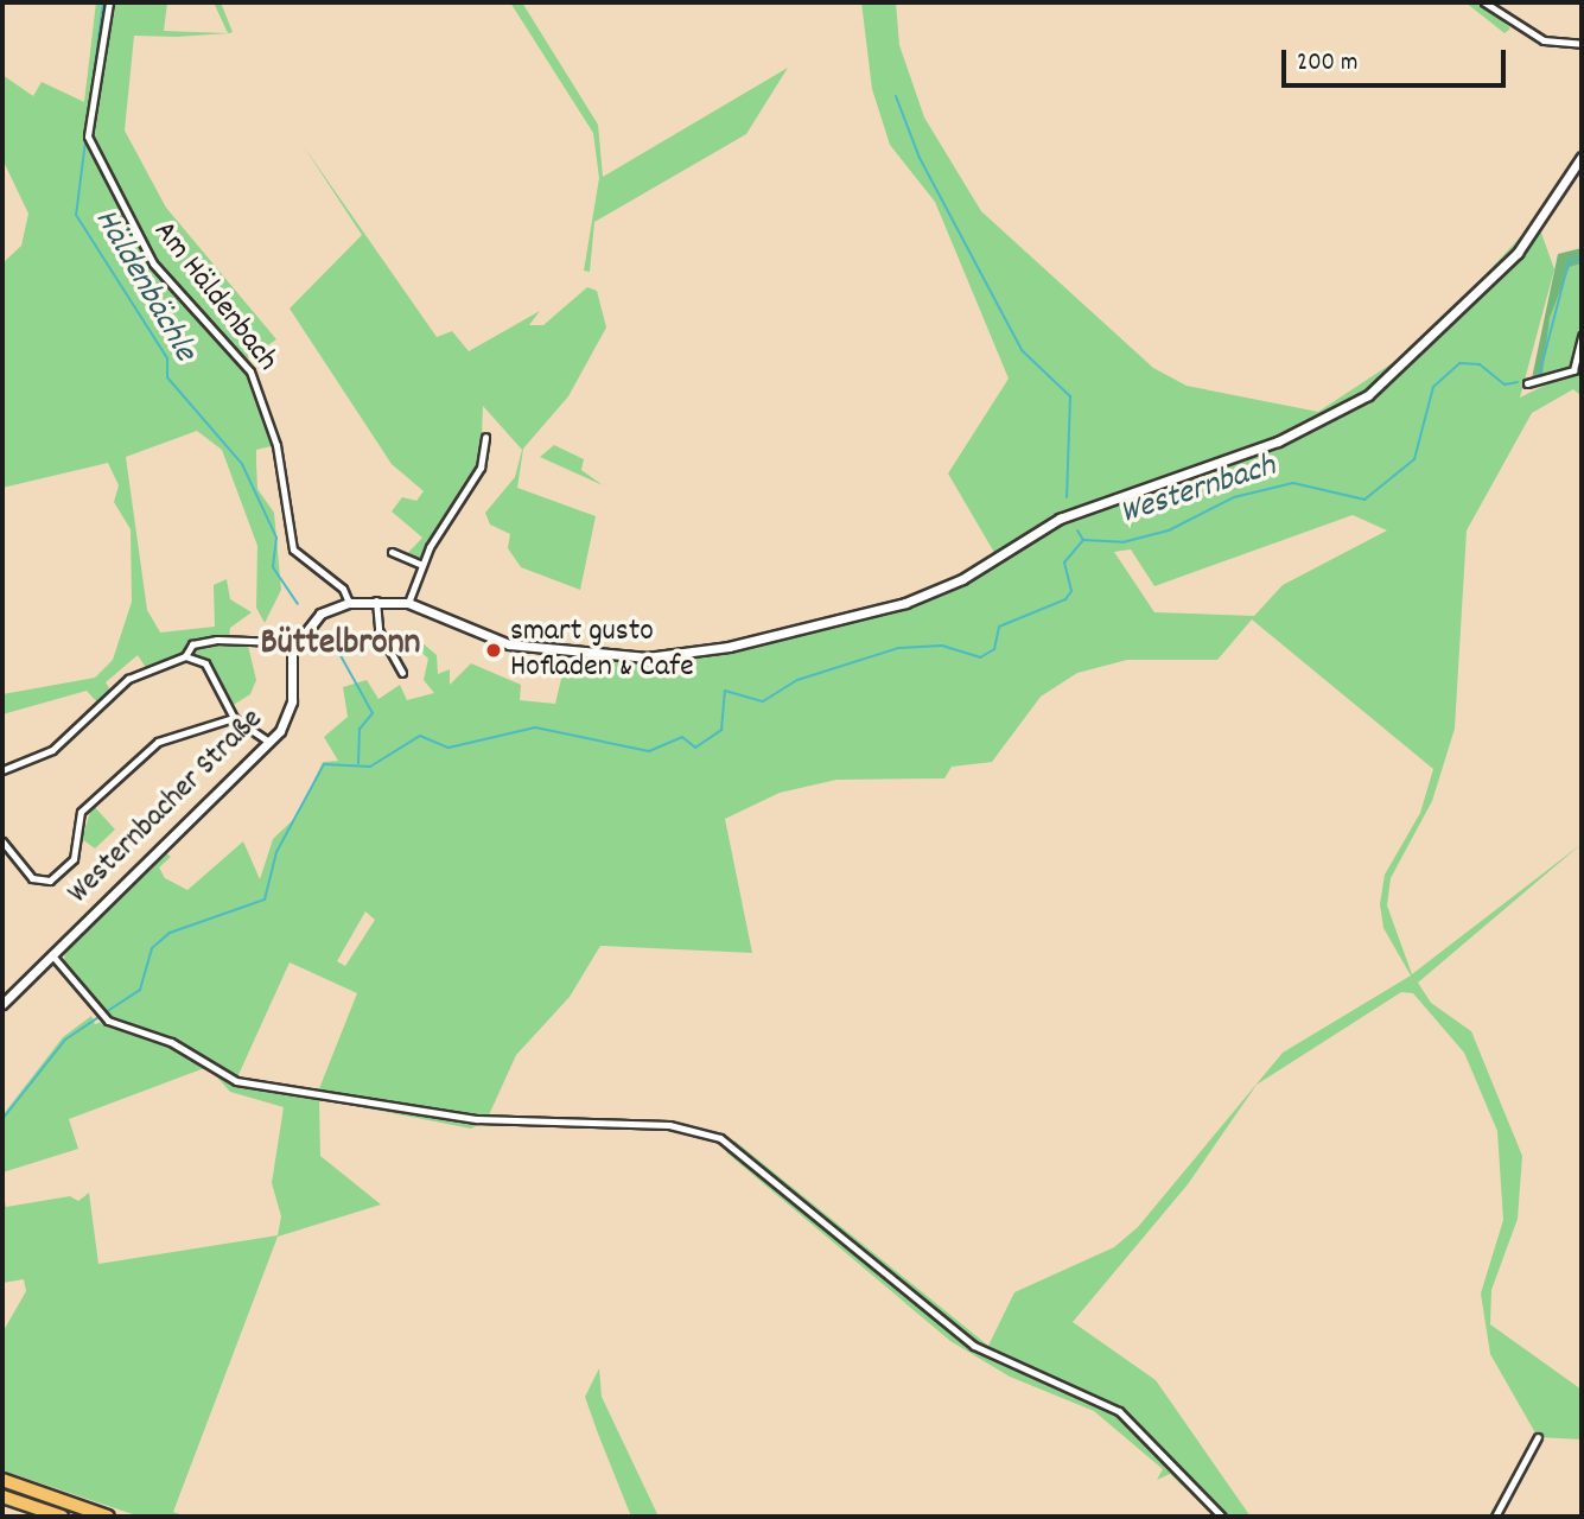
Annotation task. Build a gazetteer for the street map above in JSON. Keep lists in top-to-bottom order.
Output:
{
  "streets": {
    "street": ["Am Häldenbach", "Westernbacher Straße"]
  },
  "districts": ["Büttelbronn"],
  "water": ["Häldenbächle", "Westernbach"],
  "places": ["smart gusto Hofladen & Cafe"],
  "scale_bar": "200 m"
}
